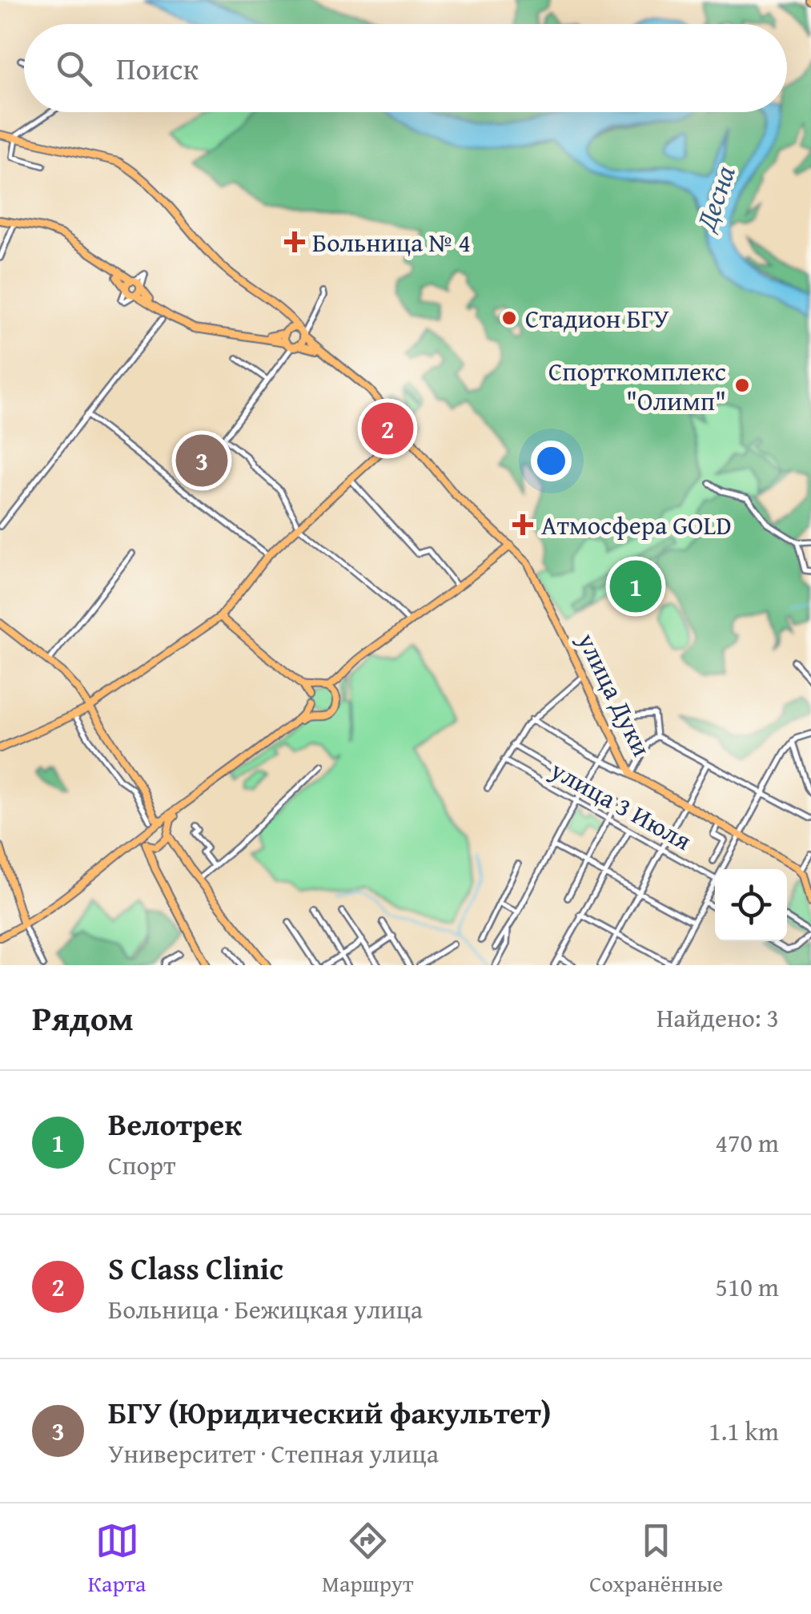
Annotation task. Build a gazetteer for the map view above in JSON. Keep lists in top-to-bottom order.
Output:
{
  "streets": {
    "main road": ["улица Дуки"],
    "street": ["улица 3 Июля"]
  },
  "water": ["Десна"],
  "places": {
    "health": ["Больница № 4", "Атмосфера GOLD"],
    "other": ["Стадион БГУ", "Спорткомплекс \"Олимп\""]
  },
  "page": {
    "search": "Поиск",
    "pins": ["2", "3", "1"],
    "heading": ["Рядом", "Найдено: 3"],
    "list": [
      {
        "mark": "1",
        "name": "Велотрек",
        "note": "Спорт",
        "value": "470 m"
      },
      {
        "mark": "2",
        "name": "S Class Clinic",
        "note": "Больница · Бежицкая улица",
        "value": "510 m"
      },
      {
        "mark": "3",
        "name": "БГУ (Юридический факультет)",
        "note": "Университет · Степная улица",
        "value": "1.1 km"
      }
    ],
    "nav": ["Карта", "Маршрут", "Сохранённые"]
  }
}
